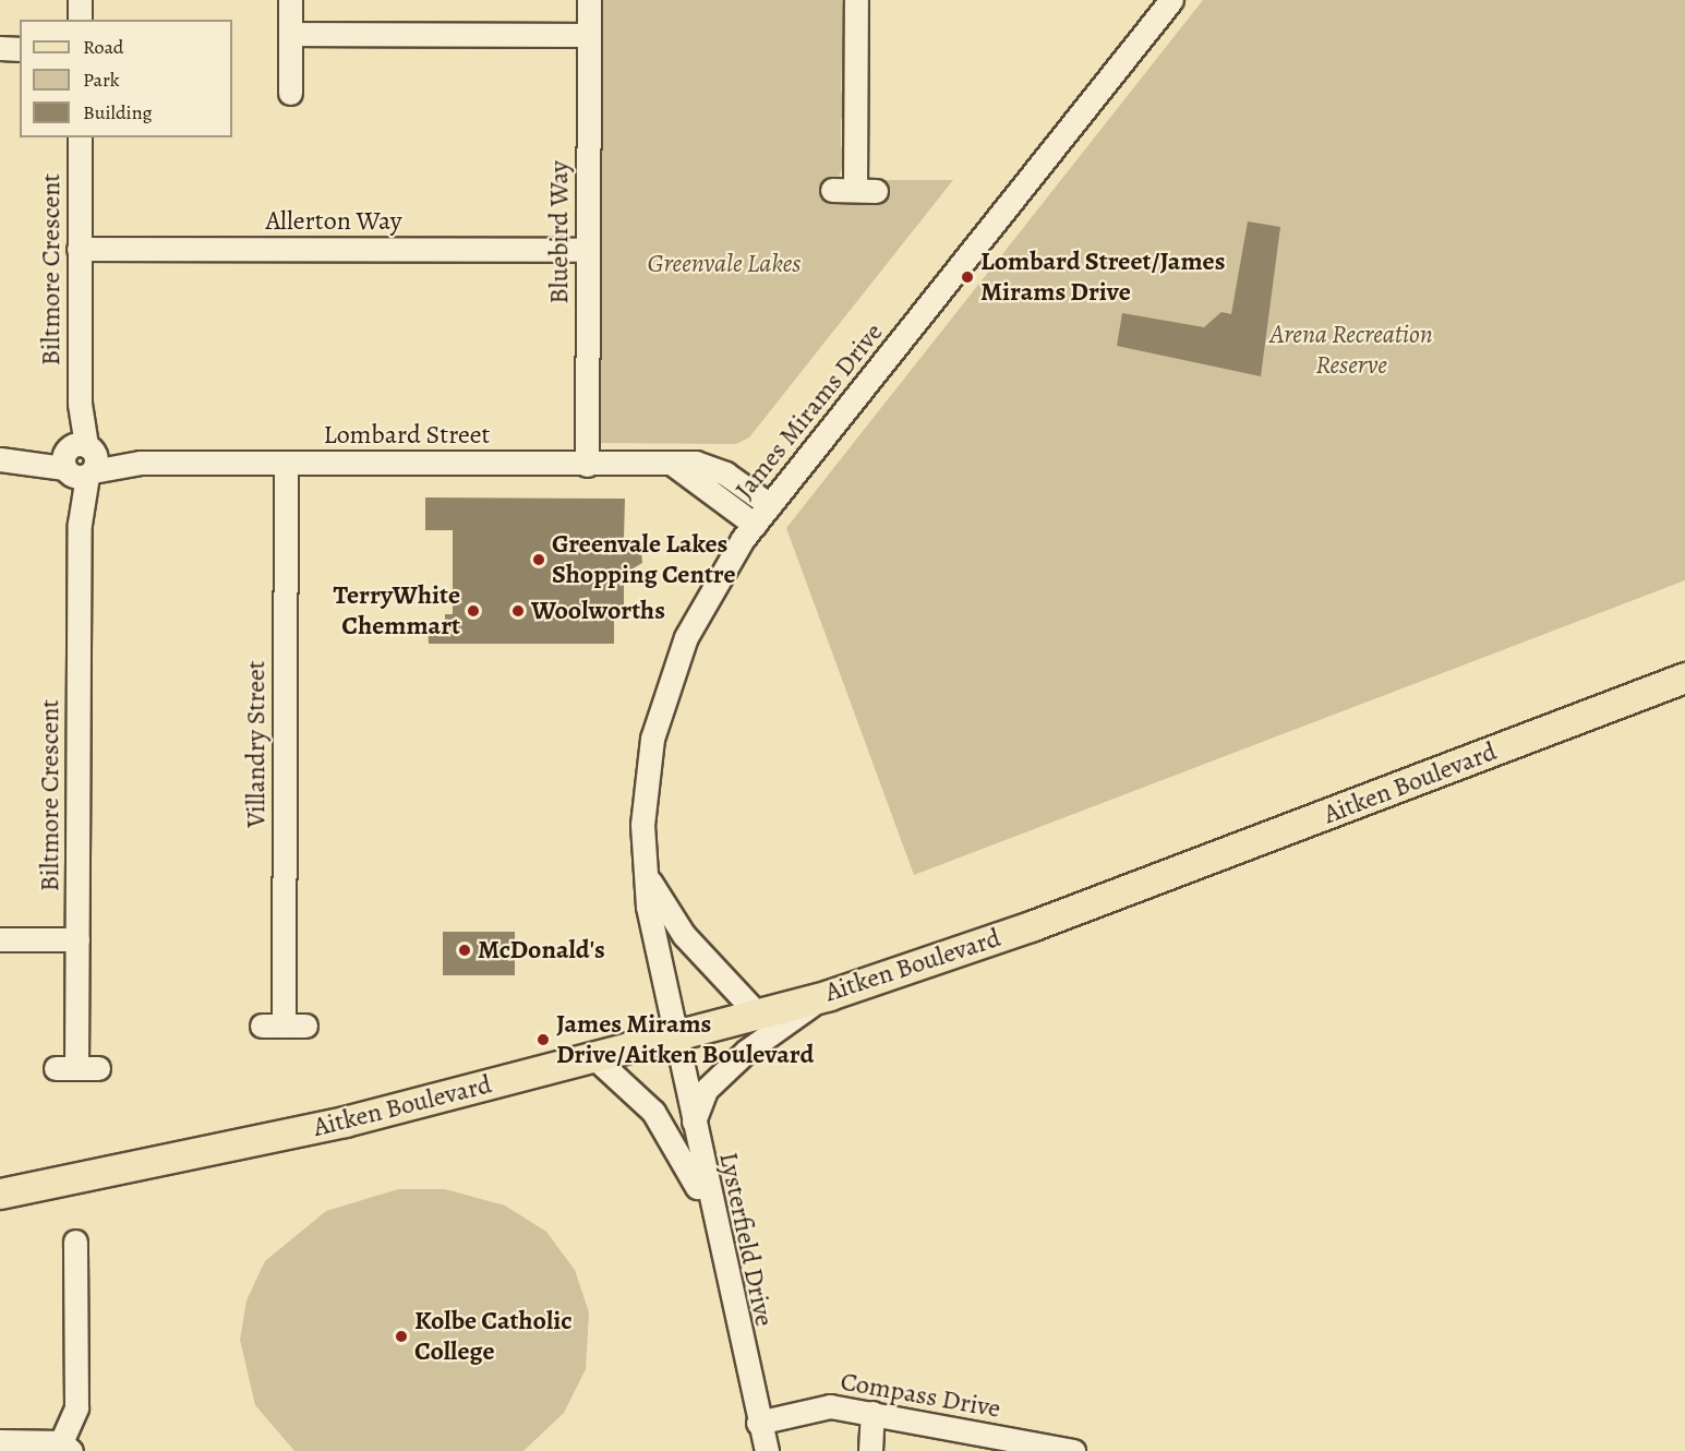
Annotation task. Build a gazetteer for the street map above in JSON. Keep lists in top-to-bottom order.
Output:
{
  "streets": {
    "main road": ["Aitken Boulevard"],
    "street": [
      "Allerton Way",
      "Bluebird Way",
      "Biltmore Crescent",
      "James Mirams Drive",
      "Lombard Street",
      "Villandry Street",
      "Lysterfield Drive",
      "Compass Drive"
    ]
  },
  "crossings": [
    ["Allerton Way", "Bluebird Way"],
    ["Allerton Way", "Biltmore Crescent"],
    ["Bluebird Way", "Lombard Street"],
    ["Biltmore Crescent", "Lombard Street"],
    ["James Mirams Drive", "Lombard Street"],
    ["James Mirams Drive", "Aitken Boulevard"],
    ["James Mirams Drive", "Lysterfield Drive"],
    ["Lombard Street", "Villandry Street"],
    ["Aitken Boulevard", "Lysterfield Drive"],
    ["Lysterfield Drive", "Compass Drive"]
  ],
  "parks": ["Greenvale Lakes", "Arena Recreation Reserve"],
  "places": [
    "Lombard Street/James Mirams Drive",
    "Greenvale Lakes Shopping Centre",
    "TerryWhite Chemmart",
    "Woolworths",
    "McDonald's",
    "James Mirams Drive/Aitken Boulevard",
    "Kolbe Catholic College"
  ],
  "legend": ["Road", "Park", "Building"]
}
